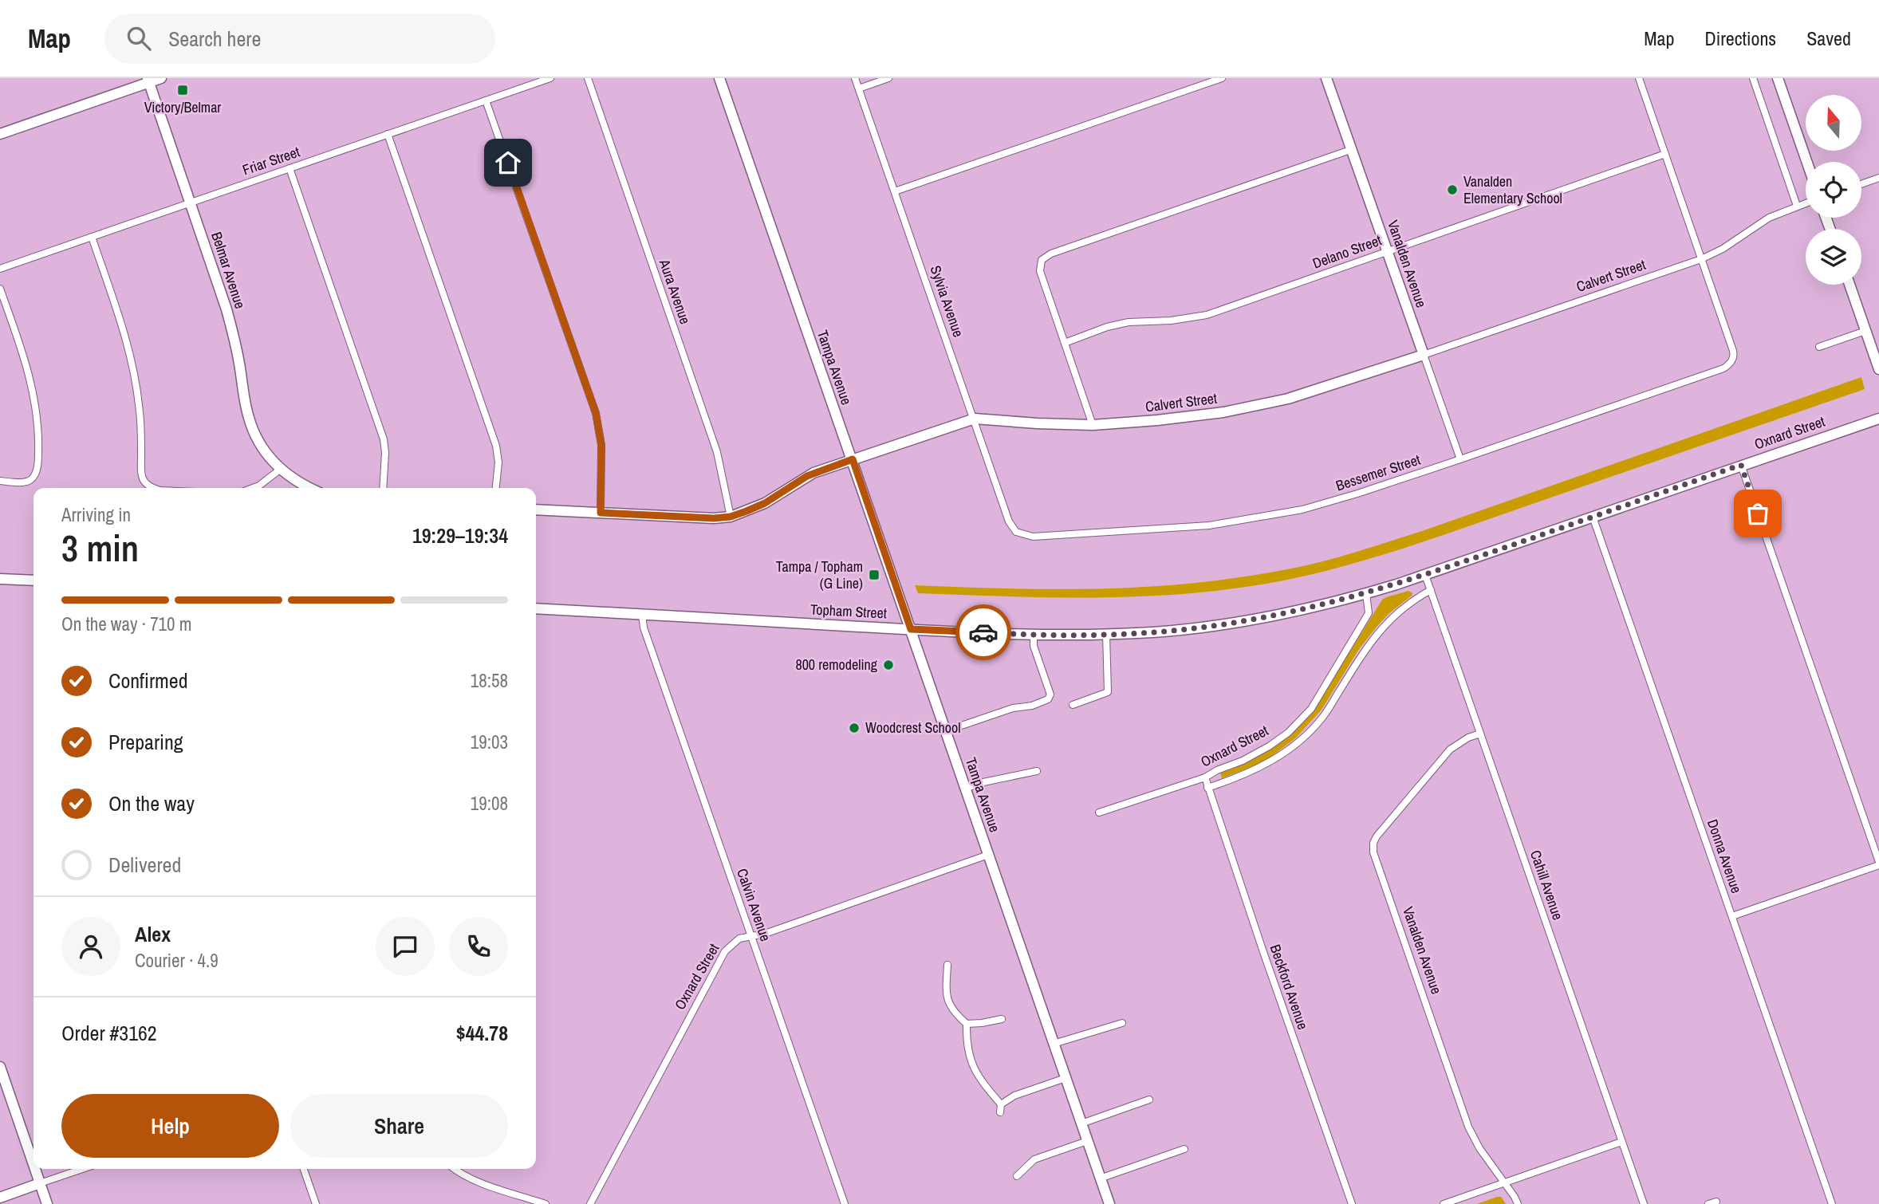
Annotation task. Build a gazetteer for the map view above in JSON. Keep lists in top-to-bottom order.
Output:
{
  "streets": {
    "main road": [
      "Vanalden Avenue",
      "Belmar Avenue",
      "Calvert Street",
      "Tampa Avenue",
      "Oxnard Street",
      "Topham Street"
    ],
    "street": [
      "Friar Street",
      "Delano Street",
      "Aura Avenue",
      "Sylvia Avenue",
      "Bessemer Street",
      "Donna Avenue",
      "Cahill Avenue",
      "Calvin Avenue",
      "Beckford Avenue"
    ]
  },
  "crossings": [
    ["Friar Street", "Belmar Avenue"],
    ["Delano Street", "Vanalden Avenue"],
    ["Vanalden Avenue", "Calvert Street"],
    ["Vanalden Avenue", "Bessemer Street"],
    ["Vanalden Avenue", "Cahill Avenue"],
    ["Calvert Street", "Aura Avenue"],
    ["Calvert Street", "Sylvia Avenue"],
    ["Calvert Street", "Tampa Avenue"],
    ["Calvert Street", "Bessemer Street"],
    ["Sylvia Avenue", "Bessemer Street"],
    ["Tampa Avenue", "Oxnard Street"],
    ["Tampa Avenue", "Topham Street"],
    ["Oxnard Street", "Topham Street"],
    ["Oxnard Street", "Donna Avenue"],
    ["Oxnard Street", "Cahill Avenue"],
    ["Oxnard Street", "Calvin Avenue"],
    ["Oxnard Street", "Beckford Avenue"],
    ["Topham Street", "Cahill Avenue"],
    ["Topham Street", "Calvin Avenue"]
  ],
  "places": {
    "transit": ["Victory/Belmar", "Tampa / Topham (G Line)"],
    "other": ["Vanalden Elementary School", "800 remodeling", "Woodcrest School"]
  },
  "north": "top",
  "page": {
    "header": "Map",
    "search": "Search here",
    "nav": ["Map", "Directions", "Saved"],
    "heading": ["3 min", "Arriving in", "19:29–19:34"],
    "panel": [
      "Alex",
      "Courier · 4.9",
      "Order #3162",
      "$44.78"
    ],
    "bar": "On the way · 710 m",
    "list": [
      ["Confirmed", "18:58"],
      ["Preparing", "19:03"],
      ["On the way", "19:08"],
      "Delivered"
    ],
    "buttons": ["Help", "Share"]
  }
}
